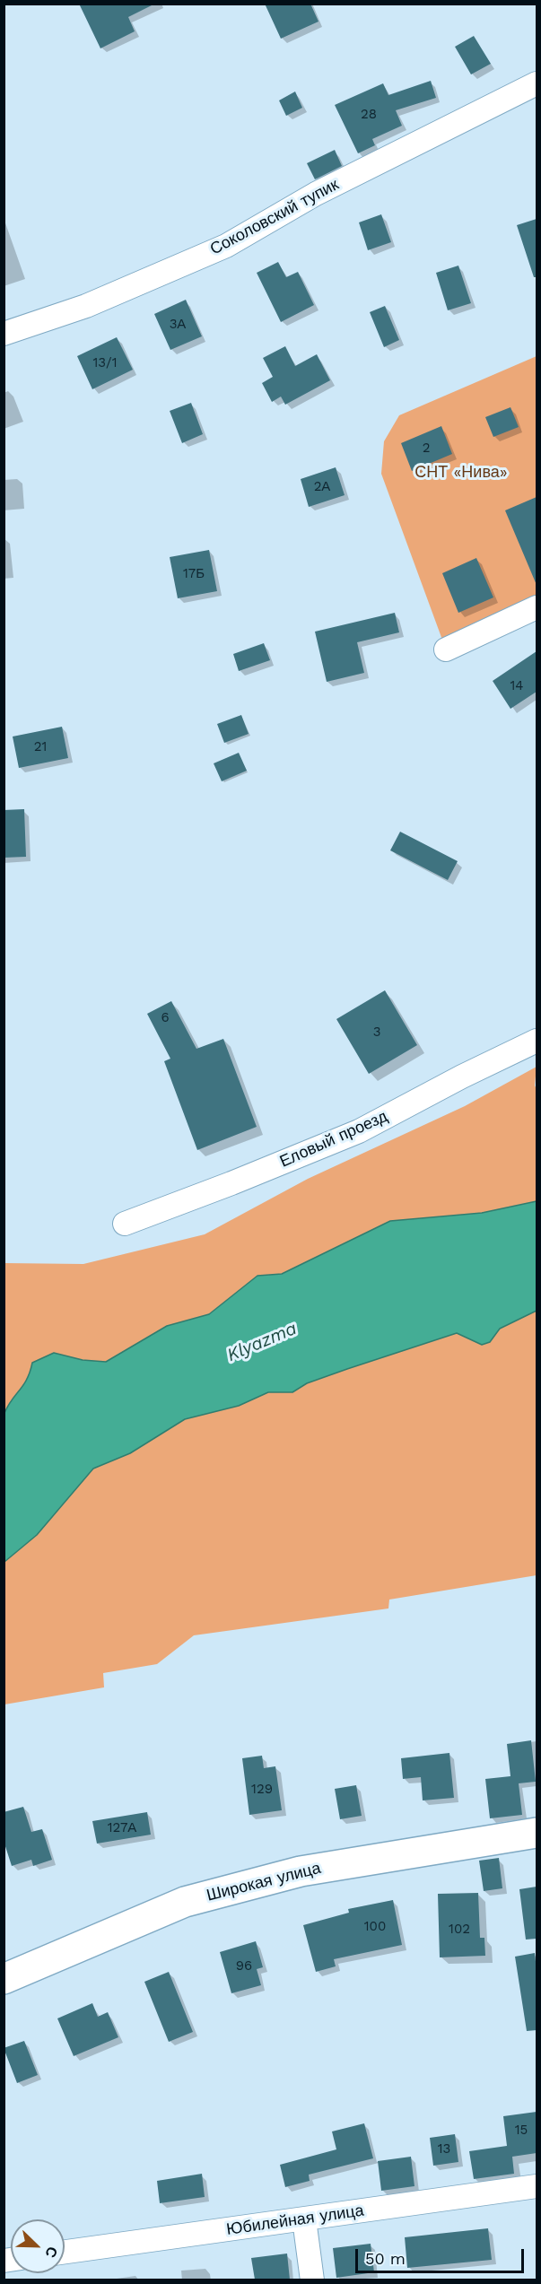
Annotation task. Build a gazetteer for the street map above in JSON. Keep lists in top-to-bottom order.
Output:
{
  "streets": {
    "street": [
      "Соколовский тупик",
      "Еловый проезд",
      "Широкая улица",
      "Юбилейная улица"
    ]
  },
  "water": ["Klyazma"],
  "parks": ["СНТ «Нива»"],
  "house_numbers": [
    "28",
    "3А",
    "13/1",
    "2",
    "2А",
    "17Б",
    "14",
    "21",
    "6",
    "3",
    "129",
    "127А",
    "100",
    "102",
    "96",
    "15",
    "13"
  ],
  "scale_bar": "50 m",
  "north": "bottom right"
}
